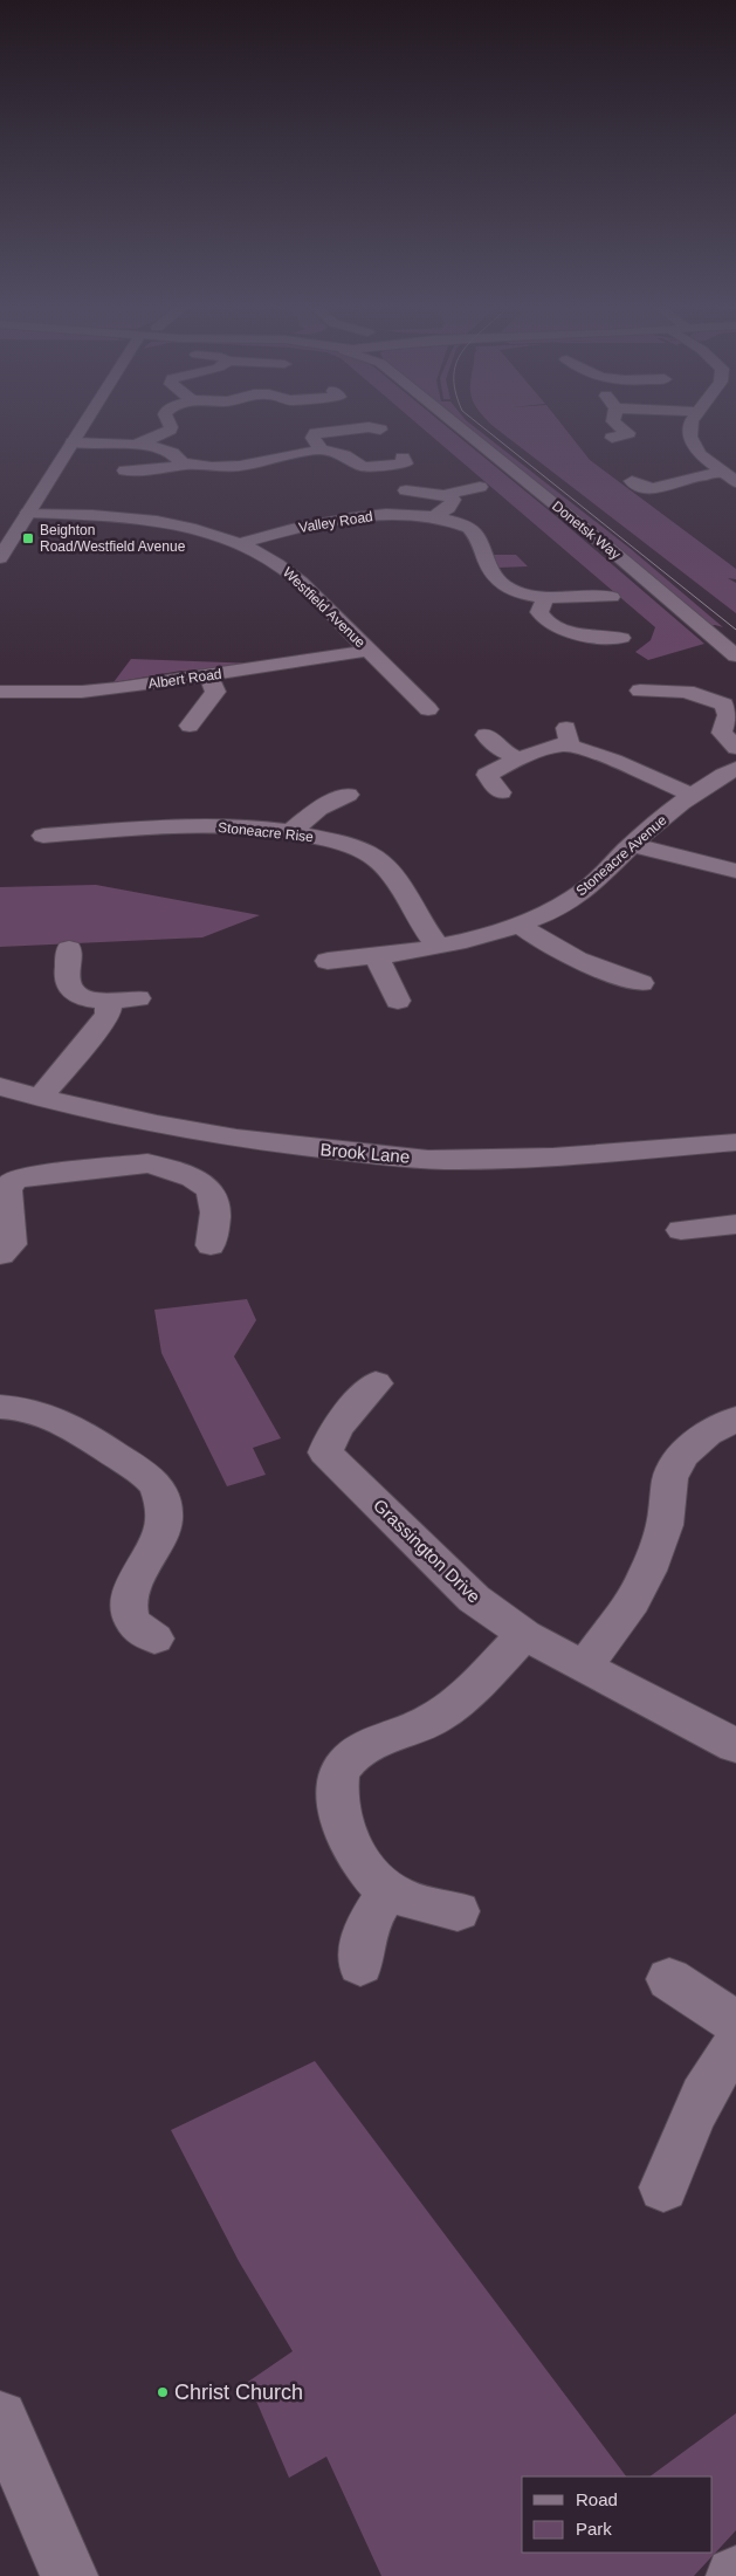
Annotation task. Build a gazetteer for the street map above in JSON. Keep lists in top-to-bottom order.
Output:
{
  "streets": {
    "street": [
      "Valley Road",
      "Donetsk Way",
      "Westfield Avenue",
      "Albert Road",
      "Stoneacre Rise",
      "Stoneacre Avenue",
      "Brook Lane",
      "Grassington Drive"
    ]
  },
  "crossings": [
    ["Valley Road", "Westfield Avenue"],
    ["Westfield Avenue", "Albert Road"],
    ["Stoneacre Rise", "Stoneacre Avenue"]
  ],
  "places": {
    "transit": ["Beighton Road/Westfield Avenue"],
    "other": ["Christ Church"]
  },
  "legend": ["Road", "Park"]
}
